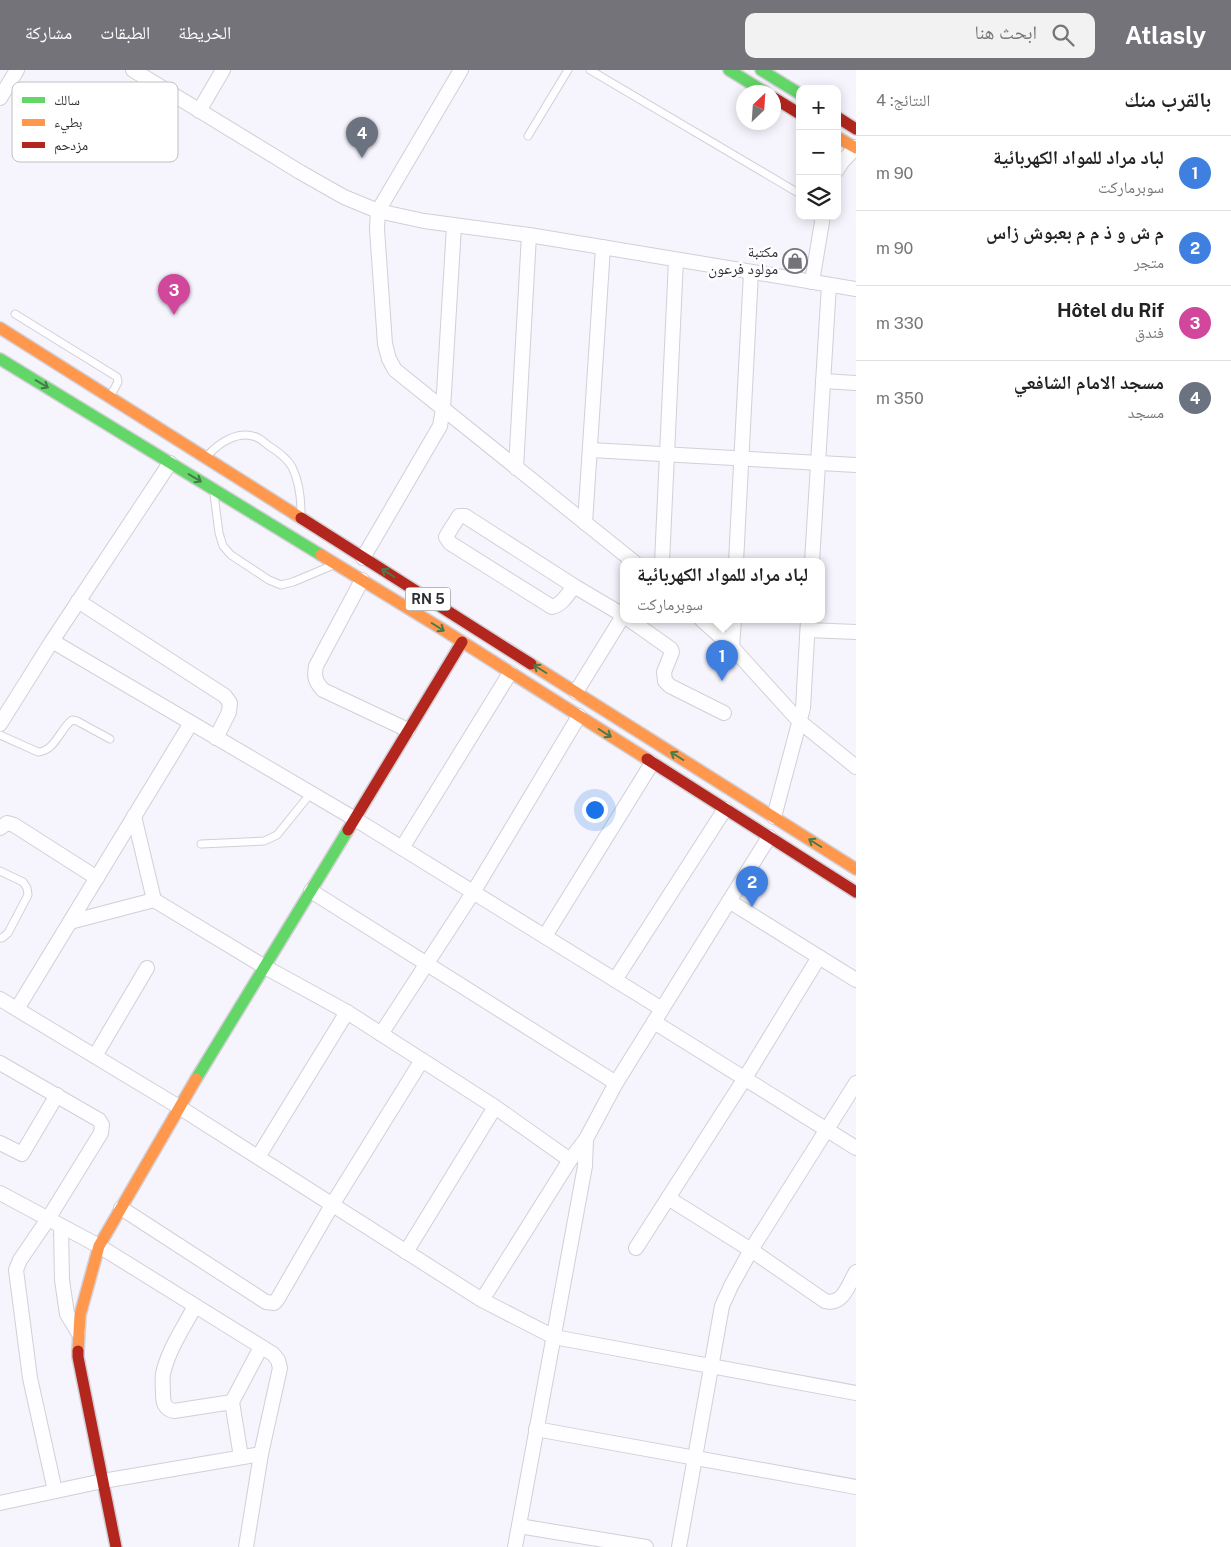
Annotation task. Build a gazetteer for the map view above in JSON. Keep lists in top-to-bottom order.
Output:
{
  "streets": {
    "main road": ["RN 5"]
  },
  "places": {
    "shop": ["مكتبة مولود فرعون"]
  },
  "legend": ["سالك", "بطيء", "مزدحم"],
  "north": "top right",
  "page": {
    "header": "Atlasly",
    "search": "ابحث هنا",
    "nav": ["الخريطة", "الطبقات", "مشاركة"],
    "heading": ["بالقرب منك", "النتائج: 4"],
    "map_buttons": ["+", "−"],
    "pins": [
      "4",
      "3",
      "1",
      "2"
    ],
    "list": [
      {
        "mark": "1",
        "name": "لباد مراد للمواد الكهربائية",
        "note": "سوبرماركت",
        "value": "90 m"
      },
      {
        "mark": "2",
        "name": "م ش و ذ م م بعبوش زاس",
        "note": "متجر",
        "value": "90 m"
      },
      {
        "mark": "3",
        "name": "Hôtel du Rif",
        "note": "فندق",
        "value": "330 m"
      },
      {
        "mark": "4",
        "name": "مسجد الامام الشافعي",
        "note": "مسجد",
        "value": "350 m"
      }
    ],
    "popup": ["لباد مراد للمواد الكهربائية", "سوبرماركت"]
  }
}
